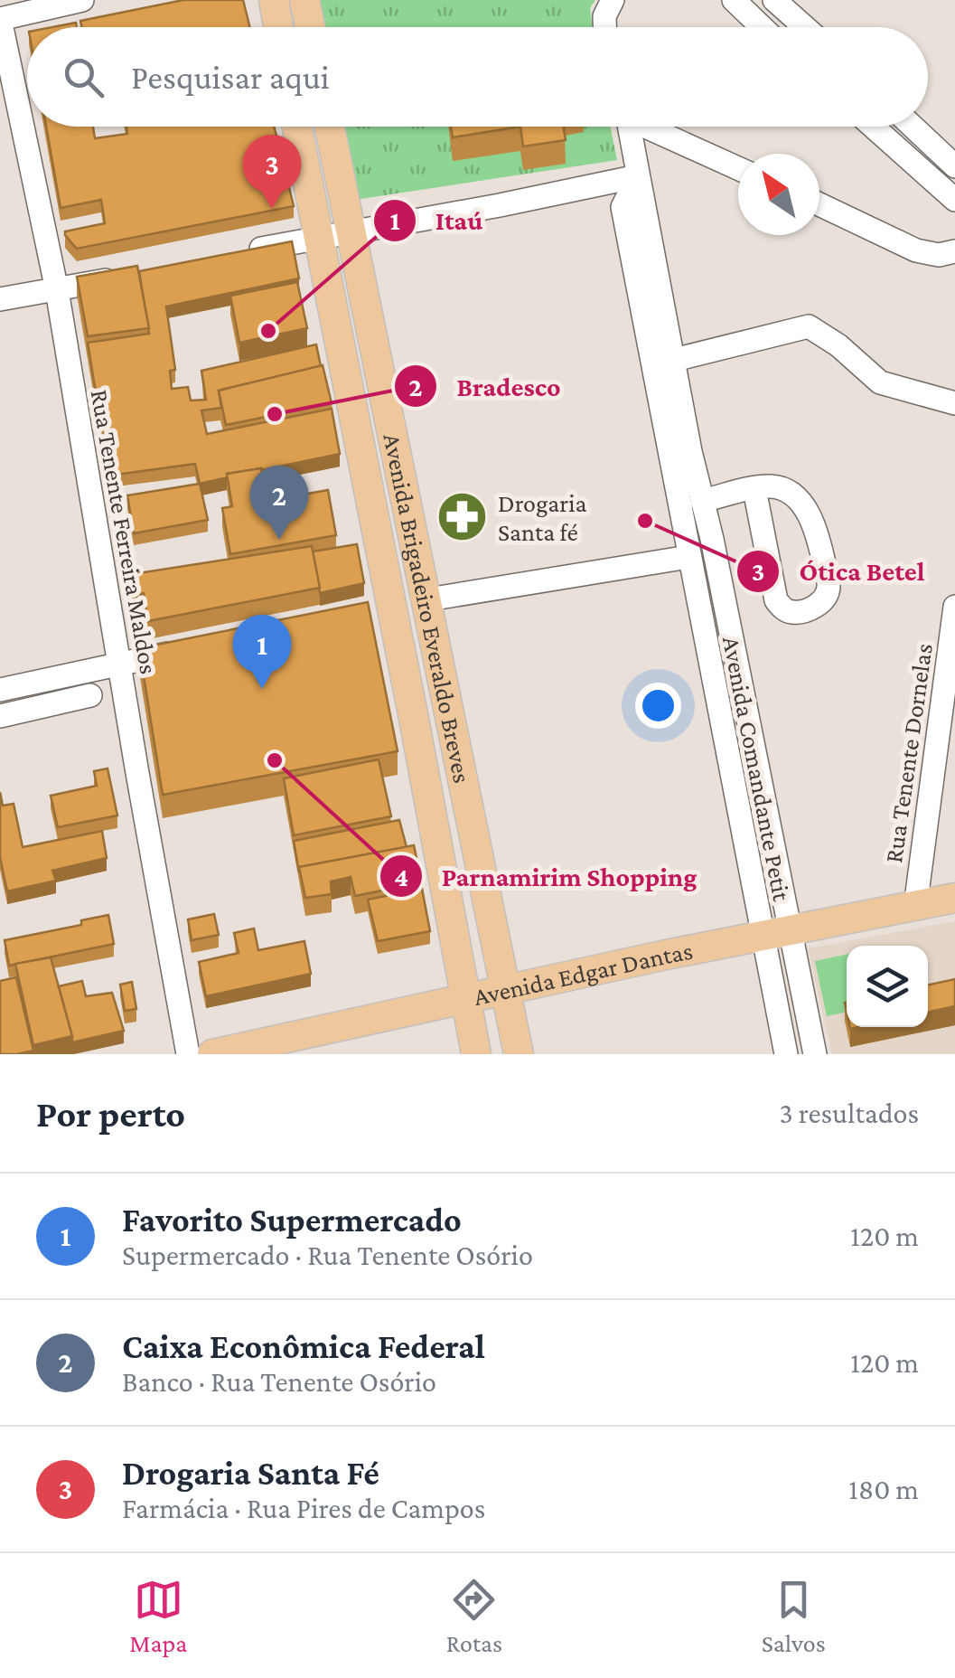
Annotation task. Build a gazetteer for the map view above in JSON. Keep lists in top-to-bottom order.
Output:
{
  "streets": {
    "main road": ["Avenida Brigadeiro Everaldo Breves", "Avenida Edgar Dantas"],
    "street": ["Rua Tenente Ferreira Maldos", "Rua Tenente Dornelas", "Avenida Comandante Petit"]
  },
  "crossings": [
    ["Avenida Brigadeiro Everaldo Breves", "Avenida Edgar Dantas"],
    ["Rua Tenente Dornelas", "Avenida Edgar Dantas"],
    ["Avenida Comandante Petit", "Avenida Edgar Dantas"]
  ],
  "places": {
    "other": [
      "Itaú",
      "Bradesco",
      "Ótica Betel",
      "Parnamirim Shopping"
    ],
    "pharmacy": ["Drogaria Santa fé"]
  },
  "north": "top left",
  "page": {
    "search": "Pesquisar aqui",
    "pins": ["3", "2", "1"],
    "heading": ["Por perto", "3 resultados"],
    "list": [
      {
        "mark": "1",
        "name": "Favorito Supermercado",
        "note": "Supermercado · Rua Tenente Osório",
        "value": "120 m"
      },
      {
        "mark": "2",
        "name": "Caixa Econômica Federal",
        "note": "Banco · Rua Tenente Osório",
        "value": "120 m"
      },
      {
        "mark": "3",
        "name": "Drogaria Santa Fé",
        "note": "Farmácia · Rua Pires de Campos",
        "value": "180 m"
      }
    ],
    "nav": ["Mapa", "Rotas", "Salvos"]
  }
}
